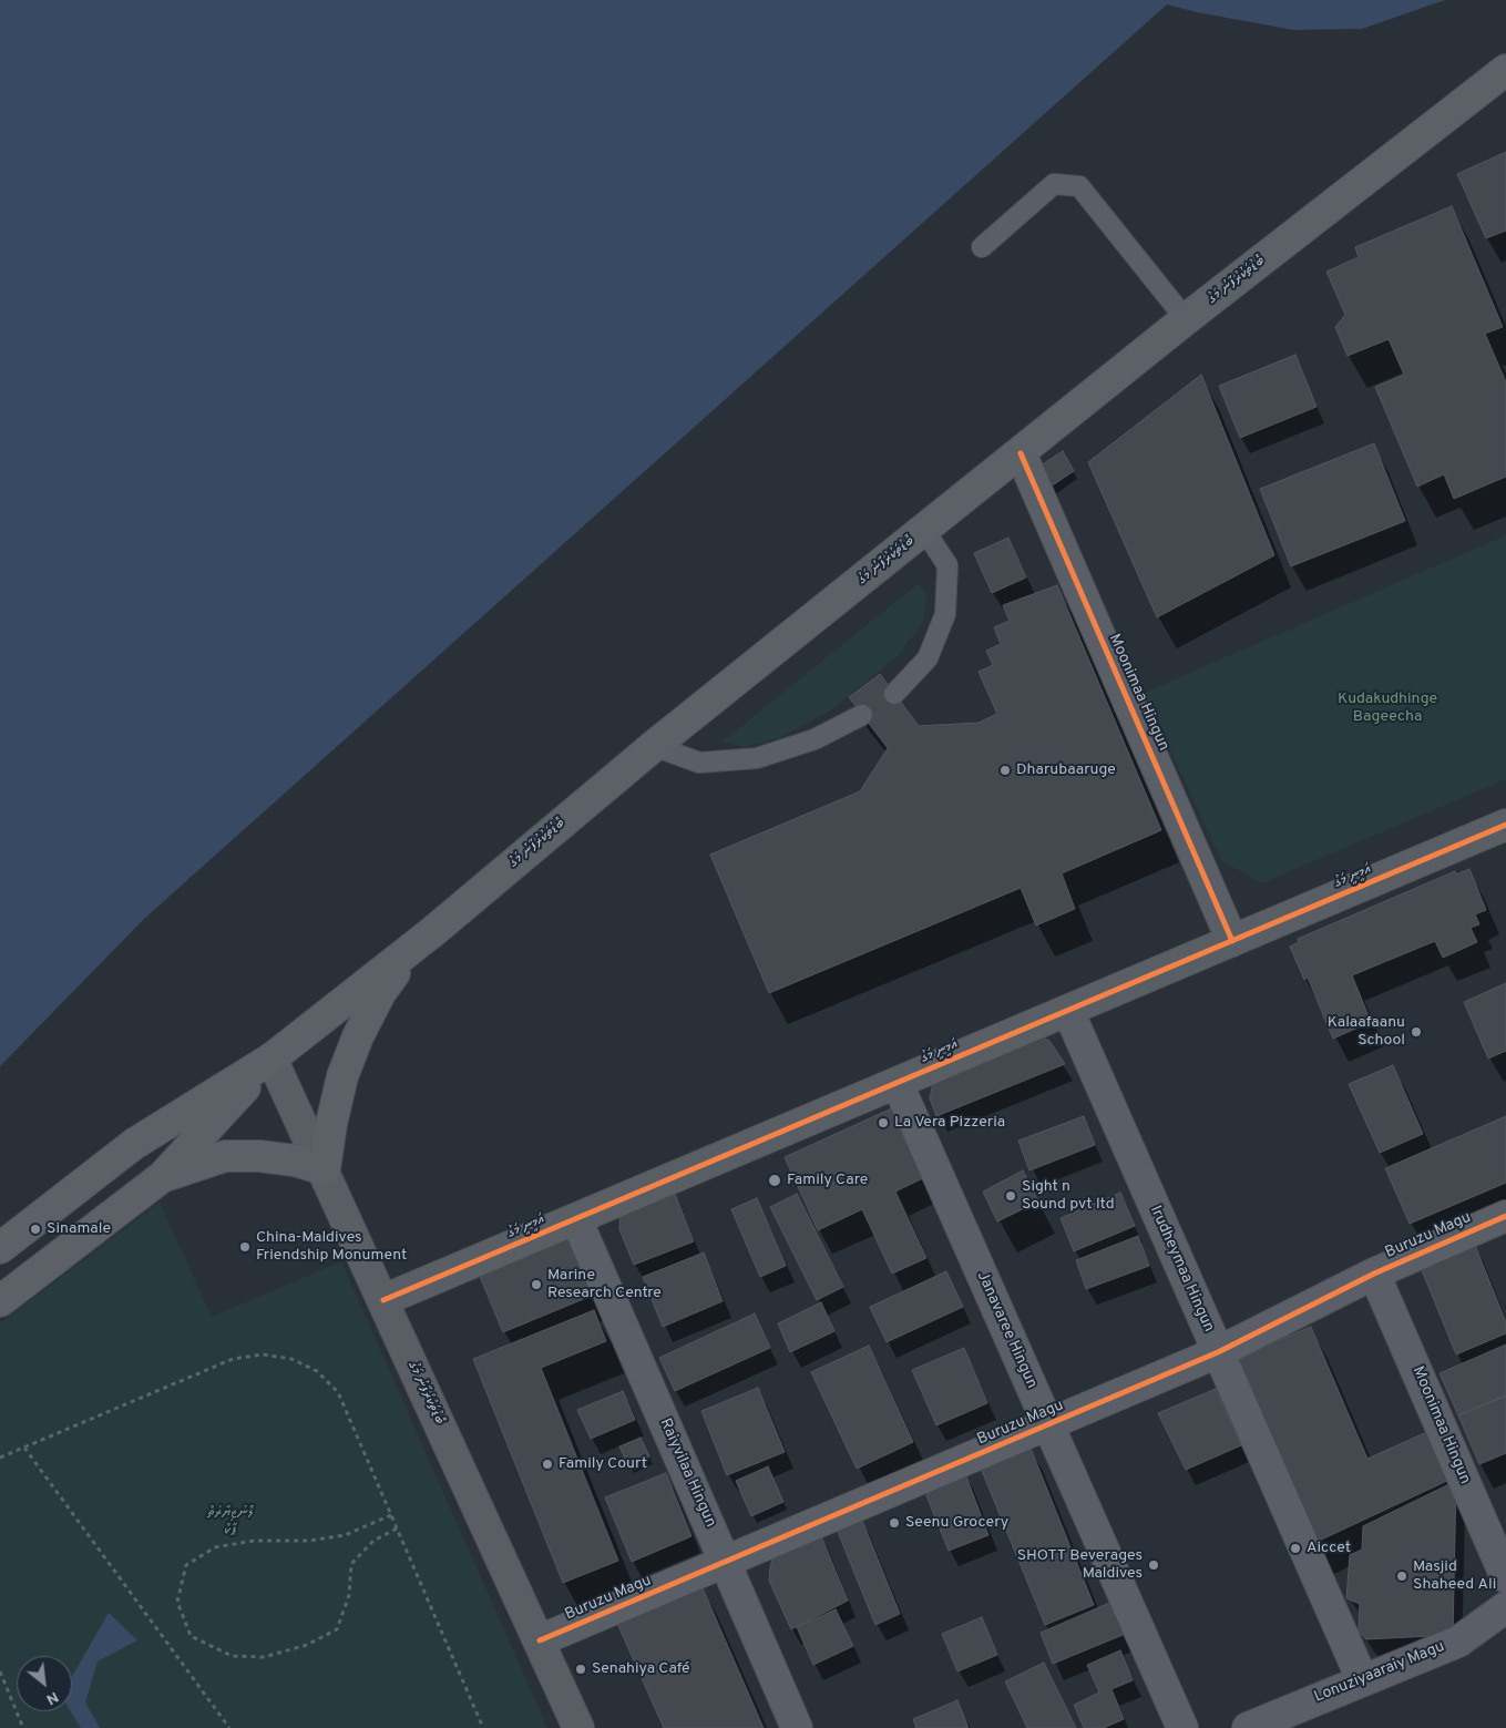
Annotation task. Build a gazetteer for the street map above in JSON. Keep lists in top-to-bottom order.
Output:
{
  "streets": {
    "main road": ["ބޮޑުތަކުރުފާނު މަގު"],
    "street": [
      "Moonimaa Hingun",
      "އަމީނީ މަގު",
      "Buruzu Magu",
      "Irudheymaa Hingun",
      "Janavaree Hingun",
      "Raiyvilaa Hingun",
      "Lonuziyaaraiy Magu"
    ]
  },
  "crossings": [
    ["ބޮޑުތަކުރުފާނު މަގު", "Moonimaa Hingun"],
    ["ބޮޑުތަކުރުފާނު މަގު", "އަމީނީ މަގު"],
    ["ބޮޑުތަކުރުފާނު މަގު", "Buruzu Magu"],
    ["Moonimaa Hingun", "އަމީނީ މަގު"],
    ["Moonimaa Hingun", "Buruzu Magu"],
    ["އަމީނީ މަގު", "Irudheymaa Hingun"],
    ["އަމީނީ މަގު", "Janavaree Hingun"],
    ["އަމީނީ މަގު", "Raiyvilaa Hingun"],
    ["Buruzu Magu", "Irudheymaa Hingun"],
    ["Buruzu Magu", "Janavaree Hingun"],
    ["Buruzu Magu", "Raiyvilaa Hingun"],
    ["Irudheymaa Hingun", "Lonuziyaaraiy Magu"]
  ],
  "parks": ["Kudakudhinge Bageecha", "ލޮނުޒިޔާރަތް ޕާކް"],
  "places": [
    "Dharubaaruge",
    "Kalaafaanu School",
    "La Vera Pizzeria",
    "Family Care",
    "Sight n Sound pvt ltd",
    "Sinamale",
    "China-Maldives Friendship Monument",
    "Marine Research Centre",
    "Family Court",
    "Seenu Grocery",
    "Aiccet",
    "SHOTT Beverages Maldives",
    "Masjid Shaheed Ali",
    "Senahiya Café"
  ],
  "north": "bottom right"
}
